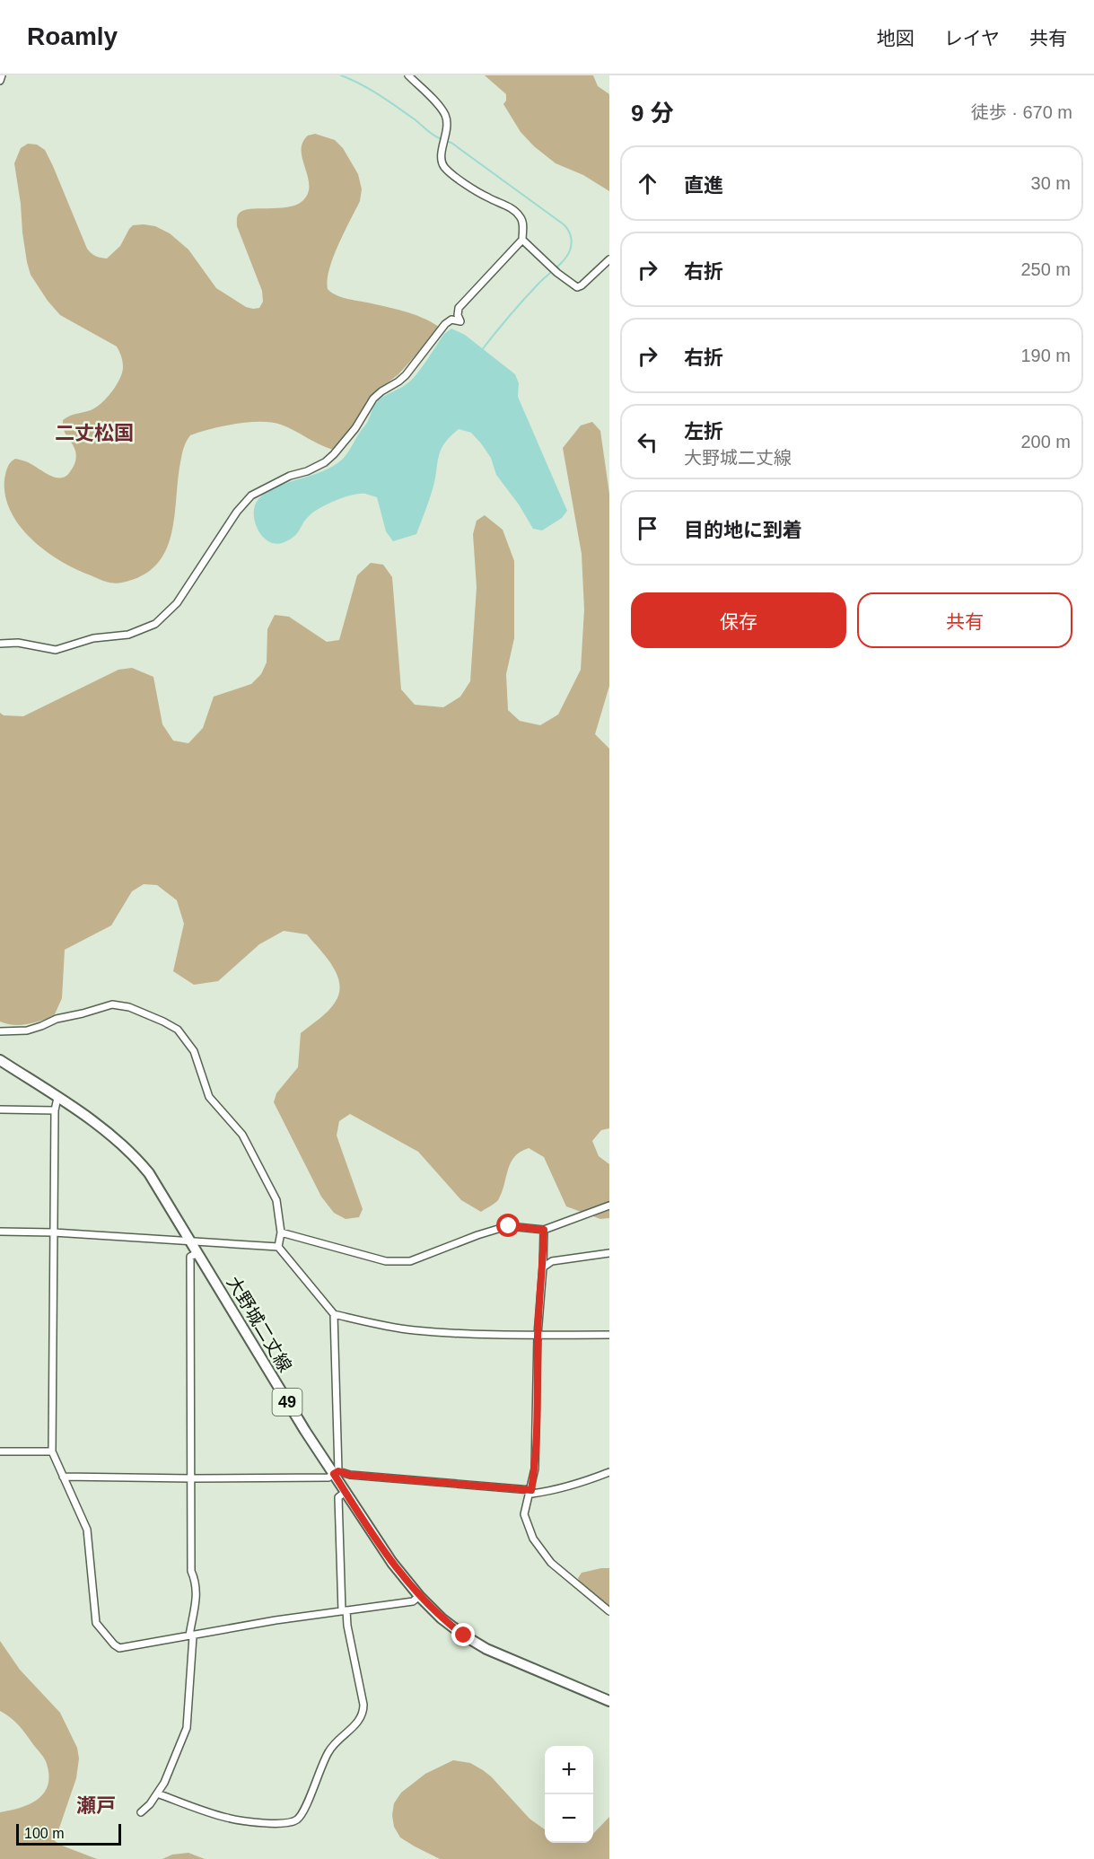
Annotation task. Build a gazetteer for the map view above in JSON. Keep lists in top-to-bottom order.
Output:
{
  "streets": {
    "main road": ["大野城二丈線", "49"]
  },
  "districts": ["二丈松国", "瀬戸"],
  "scale_bar": "100 m",
  "page": {
    "header": "Roamly",
    "nav": ["地図", "レイヤ", "共有"],
    "heading": ["9 分", "徒歩 · 670 m"],
    "list": [
      ["直進", "30 m"],
      ["右折", "250 m"],
      ["右折", "190 m"],
      ["左折", "大野城二丈線", "200 m"],
      "目的地に到着"
    ],
    "buttons": ["保存", "共有"],
    "map_buttons": ["+", "−"],
    "scale": "100 m"
  }
}
